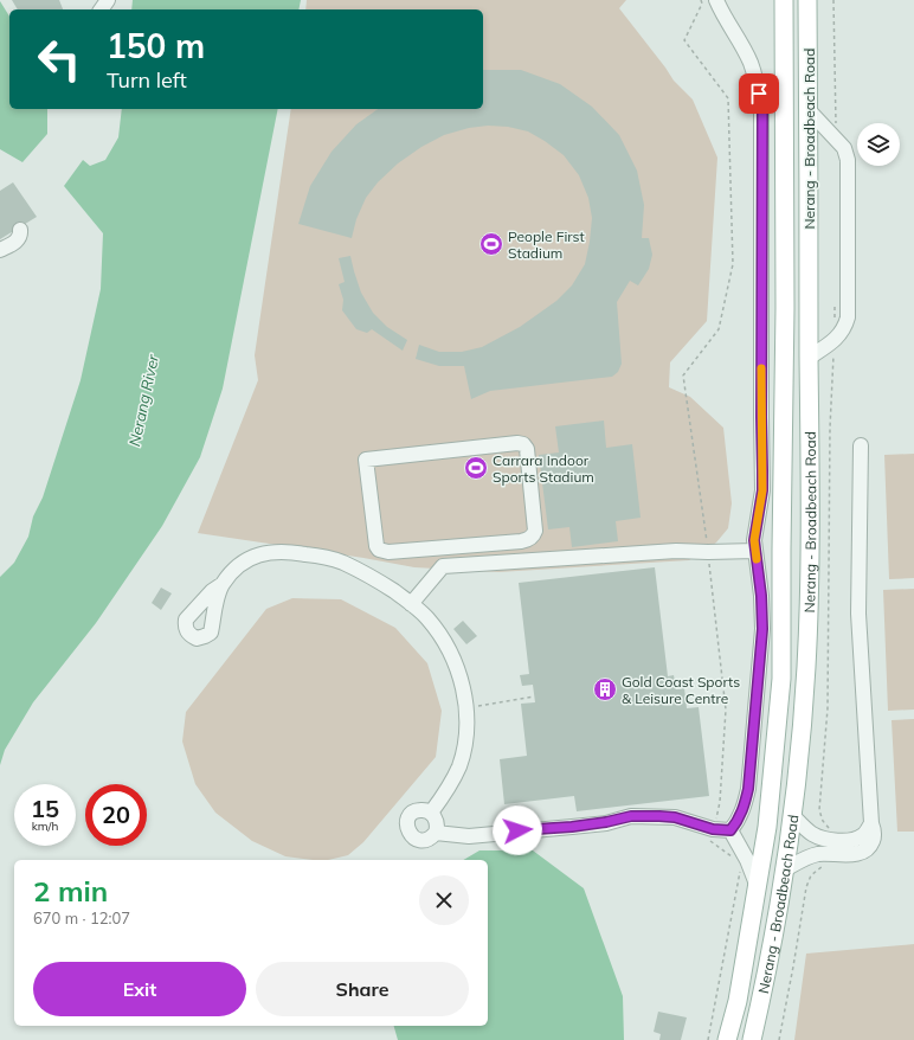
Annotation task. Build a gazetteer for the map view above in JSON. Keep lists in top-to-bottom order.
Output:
{
  "streets": {
    "main road": ["Nerang - Broadbeach Road"]
  },
  "water": ["Nerang River"],
  "places": {
    "sports": ["People First Stadium", "Carrara Indoor Sports Stadium"],
    "building": ["Gold Coast Sports & Leisure Centre"]
  },
  "page": {
    "turn": ["150 m", "Turn left"],
    "speed": "15 km/h",
    "limit": "20",
    "heading": ["2 min", "670 m · 12:07"],
    "buttons": ["Exit", "Share"]
  }
}
